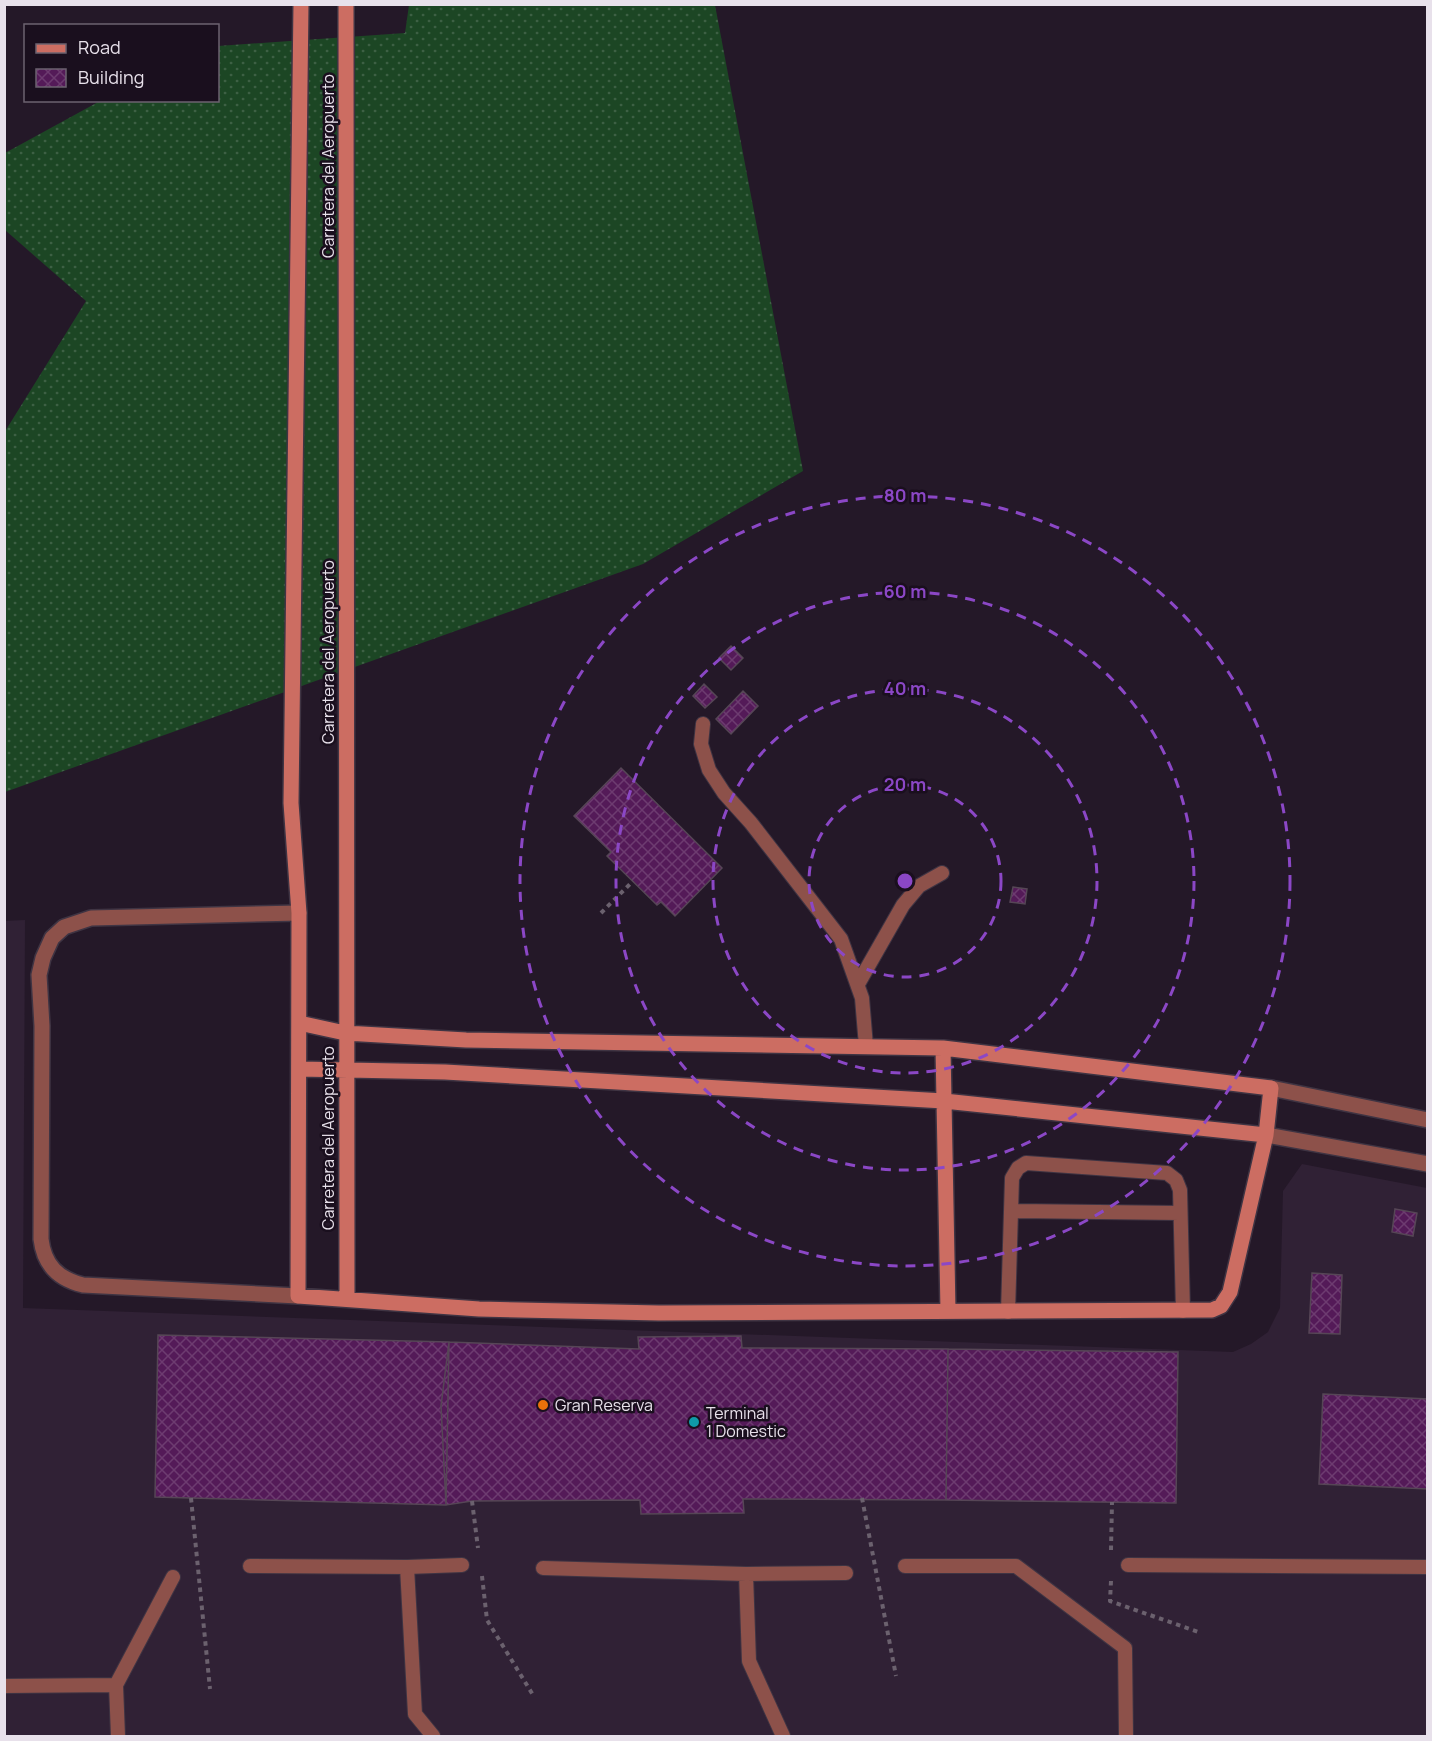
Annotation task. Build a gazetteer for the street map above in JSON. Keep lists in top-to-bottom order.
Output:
{
  "streets": {
    "street": ["Carretera del Aeropuerto"]
  },
  "places": ["Gran Reserva", "Terminal 1 Domestic"],
  "legend": ["Road", "Building"],
  "rings": [
    "80 m",
    "60 m",
    "40 m",
    "20 m"
  ]
}
